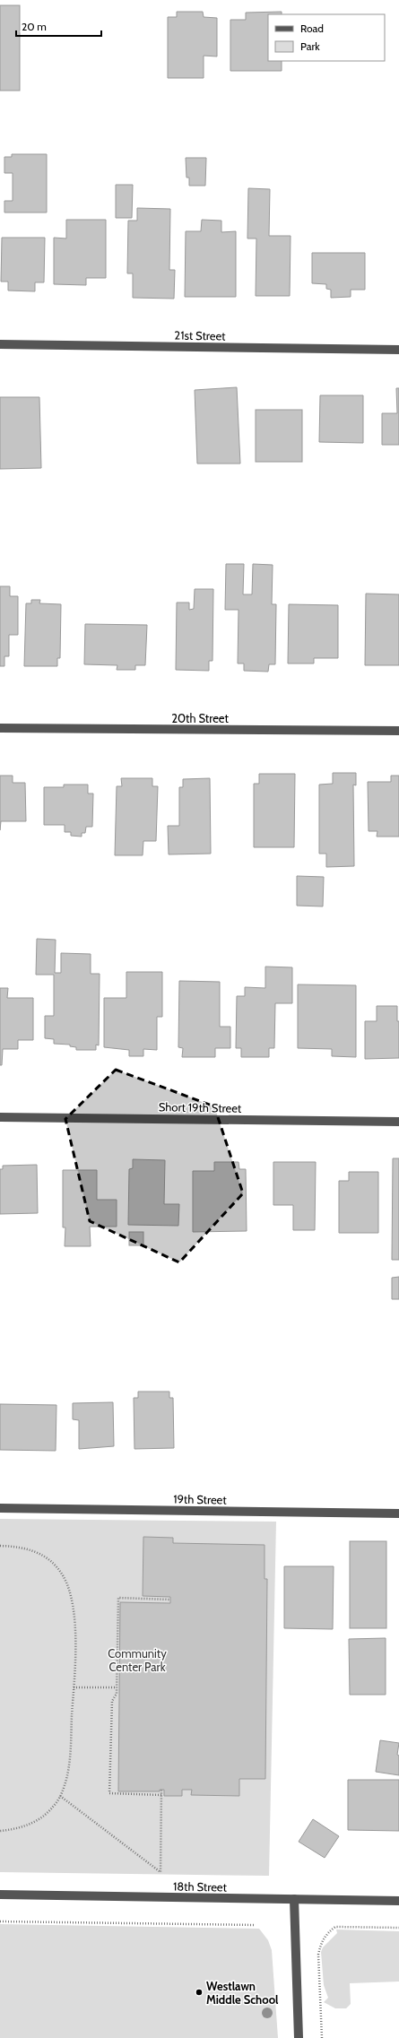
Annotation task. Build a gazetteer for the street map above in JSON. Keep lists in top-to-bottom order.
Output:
{
  "streets": {
    "street": [
      "21st Street",
      "20th Street",
      "Short 19th Street",
      "19th Street",
      "18th Street"
    ]
  },
  "parks": ["Community Center Park"],
  "places": ["Westlawn Middle School"],
  "legend": ["Road", "Park"],
  "scale_bar": "20 m"
}
